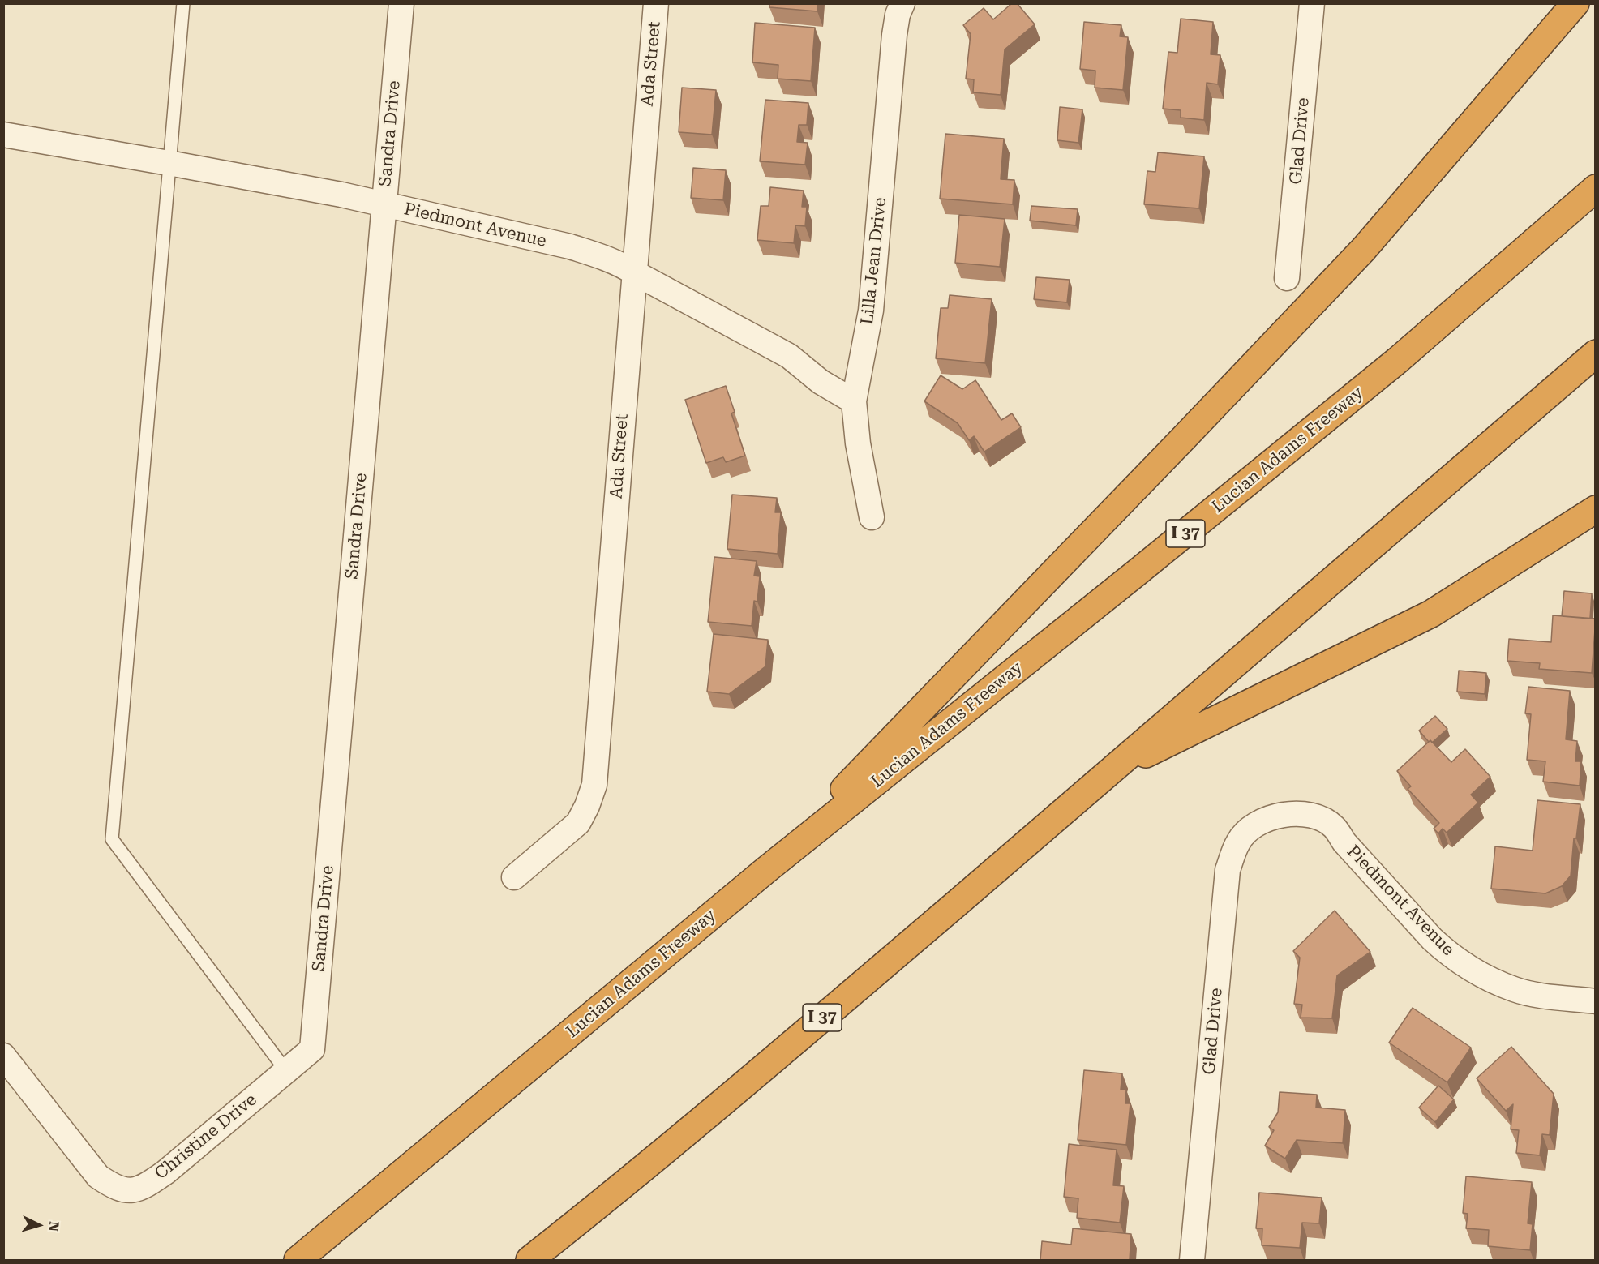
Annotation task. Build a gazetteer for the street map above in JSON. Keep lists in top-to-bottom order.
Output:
{
  "streets": {
    "highway": ["Lucian Adams Freeway", "I 37"],
    "street": [
      "Ada Street",
      "Sandra Drive",
      "Glad Drive",
      "Piedmont Avenue",
      "Lilla Jean Drive",
      "Christine Drive"
    ]
  },
  "crossings": [
    ["Ada Street", "Piedmont Avenue"],
    ["Sandra Drive", "Piedmont Avenue"],
    ["Sandra Drive", "Christine Drive"],
    ["Glad Drive", "Piedmont Avenue"],
    ["Piedmont Avenue", "Lilla Jean Drive"]
  ],
  "north": "right"
}
